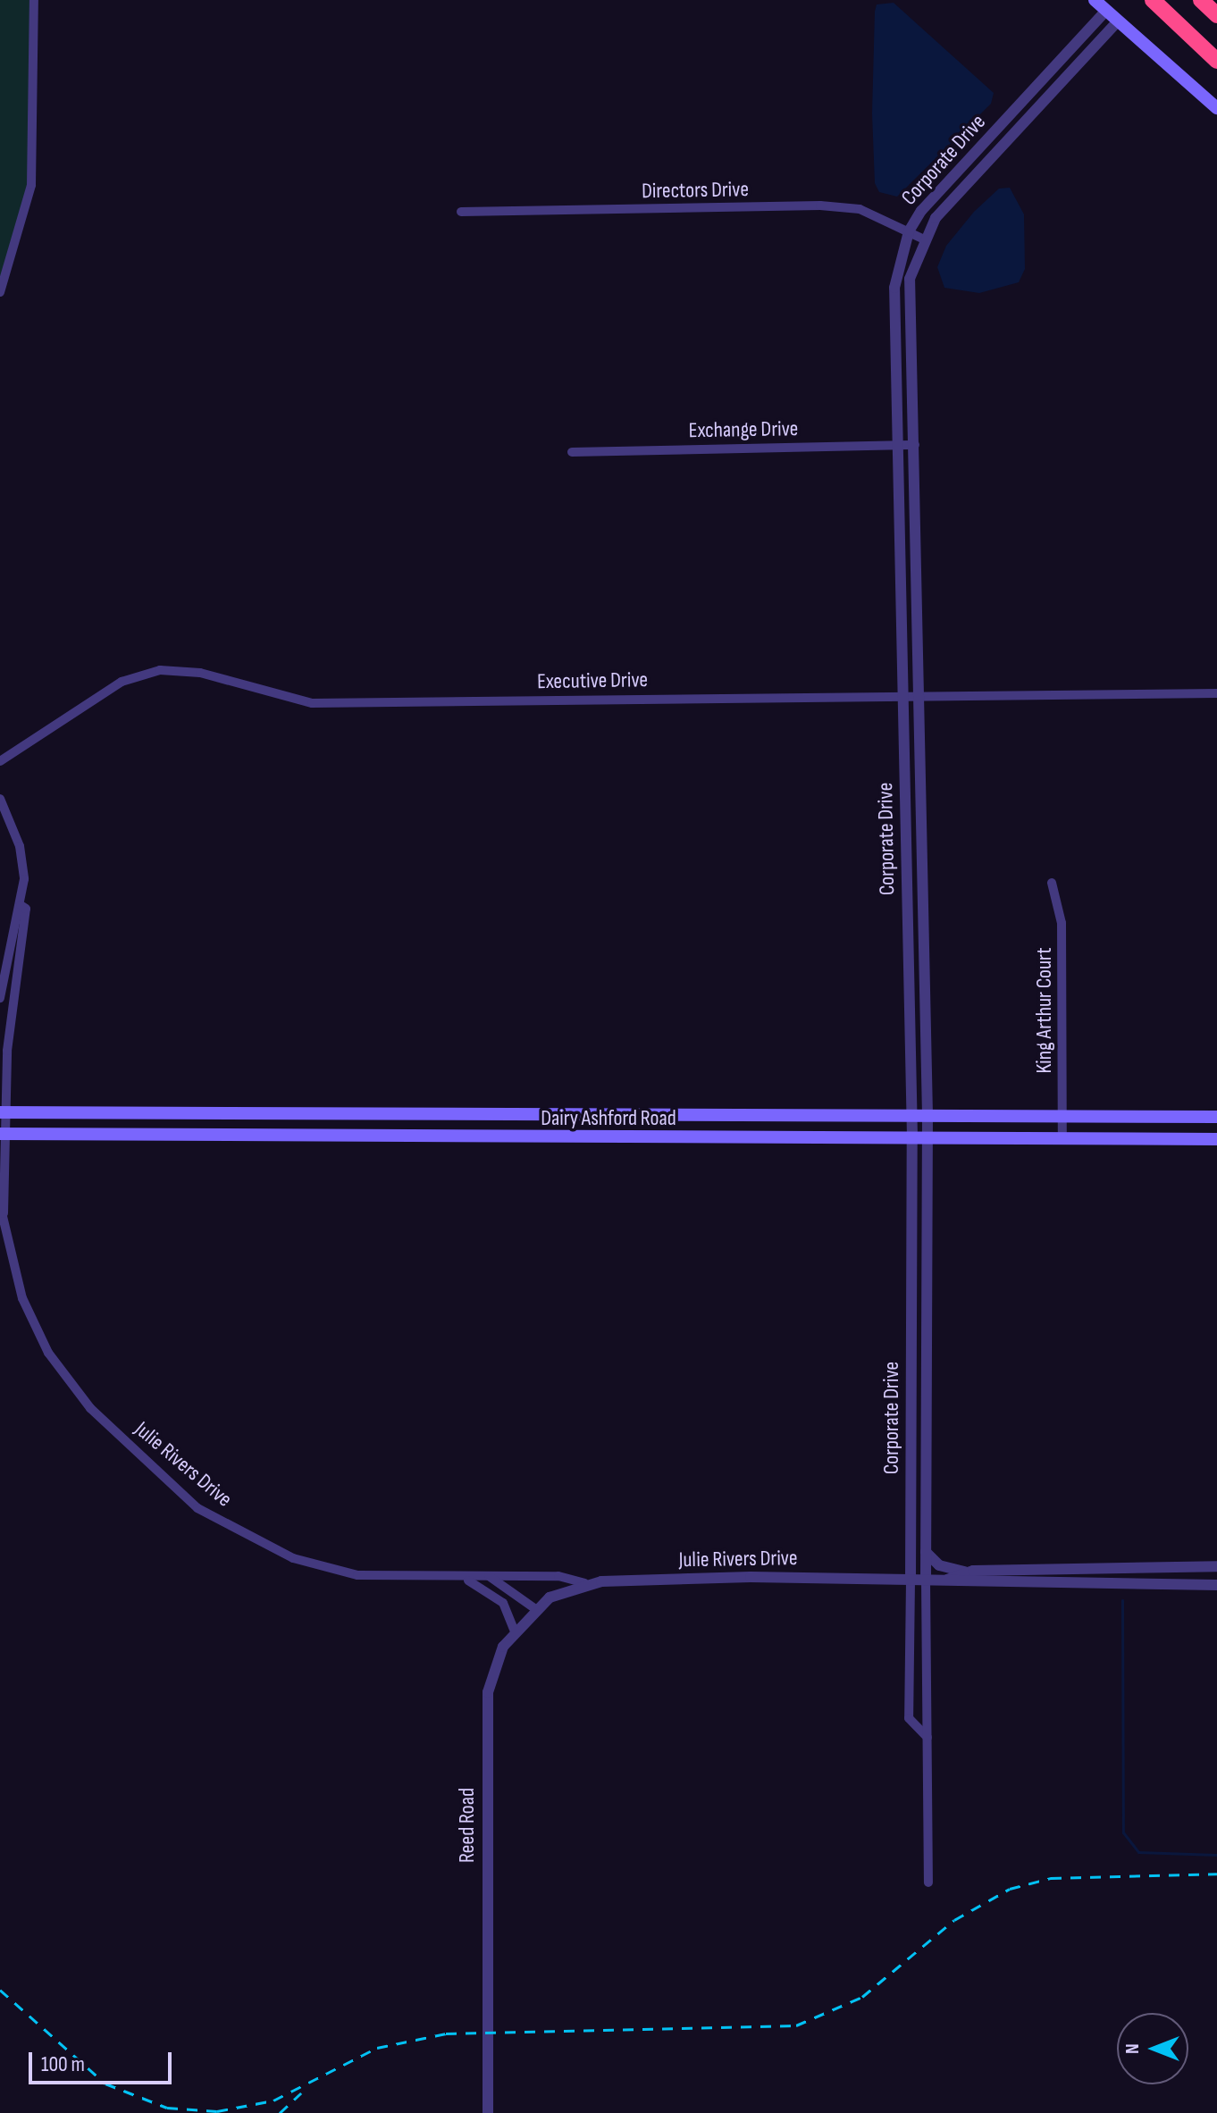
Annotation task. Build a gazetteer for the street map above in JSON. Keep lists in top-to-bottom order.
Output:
{
  "streets": {
    "main road": ["Dairy Ashford Road"],
    "street": [
      "Corporate Drive",
      "Directors Drive",
      "Exchange Drive",
      "Executive Drive",
      "King Arthur Court",
      "Julie Rivers Drive",
      "Reed Road"
    ]
  },
  "crossings": [
    ["Corporate Drive", "Directors Drive"],
    ["Corporate Drive", "Exchange Drive"],
    ["Corporate Drive", "Executive Drive"],
    ["Corporate Drive", "Dairy Ashford Road"],
    ["Corporate Drive", "Julie Rivers Drive"],
    ["King Arthur Court", "Dairy Ashford Road"],
    ["Dairy Ashford Road", "Julie Rivers Drive"],
    ["Julie Rivers Drive", "Reed Road"]
  ],
  "scale_bar": "100 m",
  "north": "left"
}
